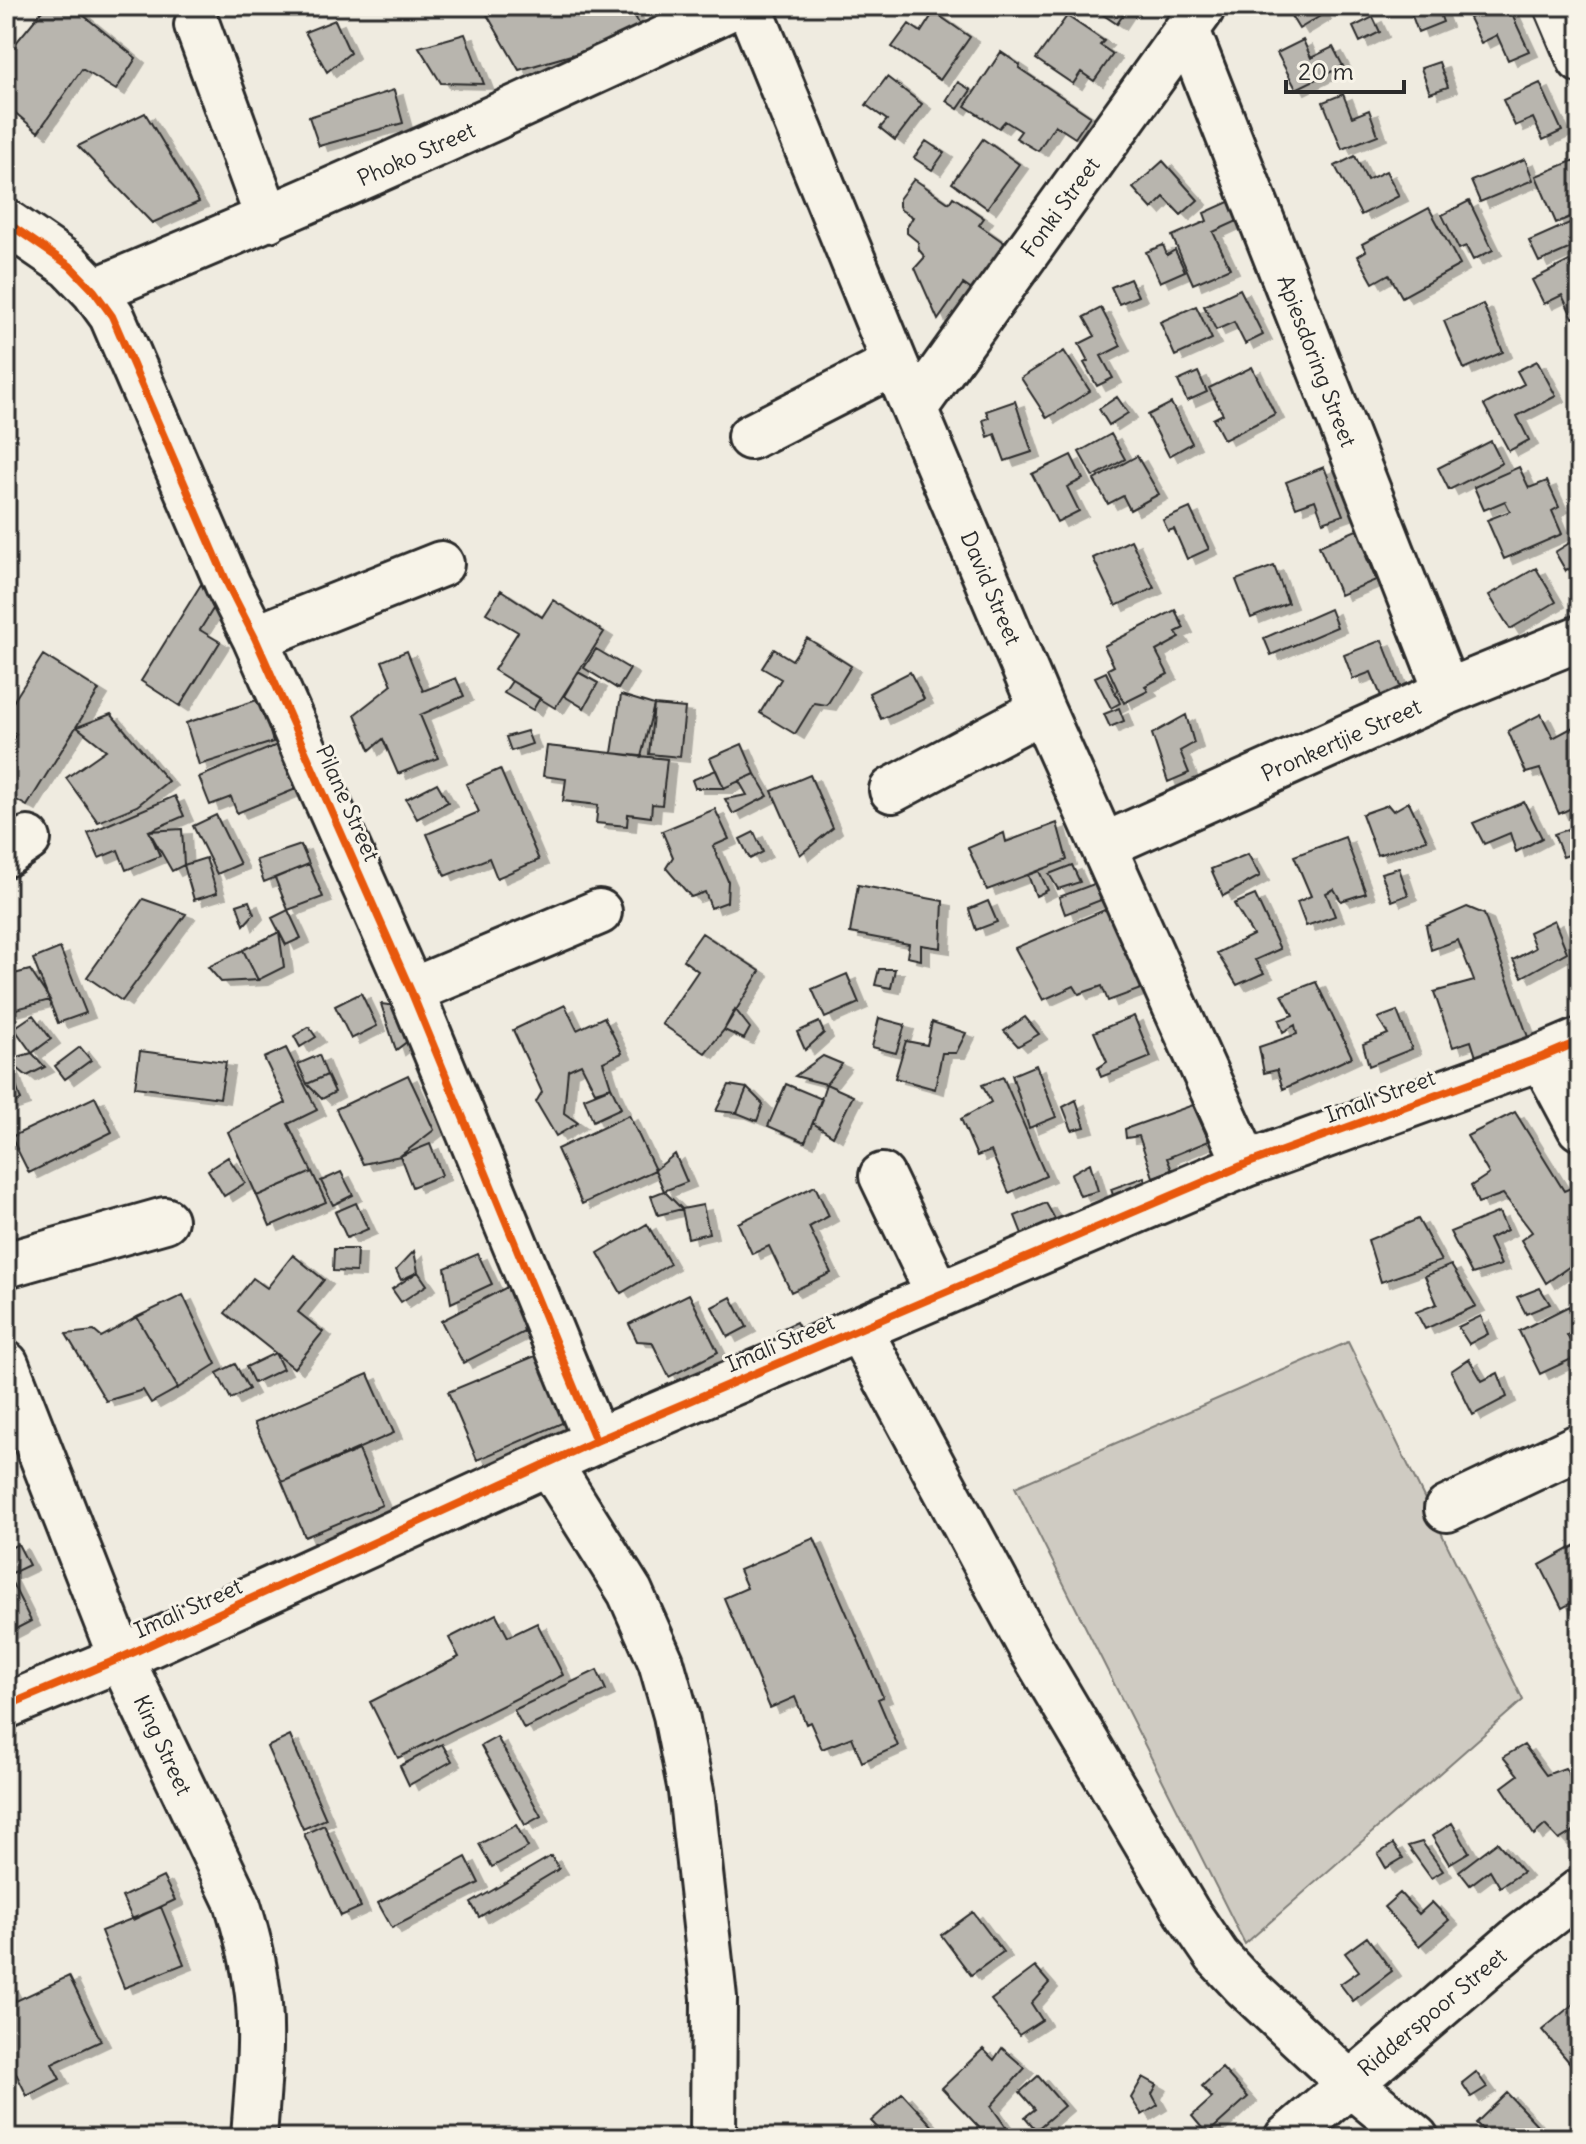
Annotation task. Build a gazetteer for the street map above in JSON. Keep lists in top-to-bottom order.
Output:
{
  "streets": {
    "street": [
      "Phoko Street",
      "Fonki Street",
      "Apiesdoring Street",
      "David Street",
      "Pronkertjie Street",
      "Pilane Street",
      "Imali Street",
      "King Street",
      "Ridderspoor Street"
    ]
  },
  "crossings": [
    ["Phoko Street", "Pilane Street"],
    ["Fonki Street", "Apiesdoring Street"],
    ["Fonki Street", "David Street"],
    ["Apiesdoring Street", "Pronkertjie Street"],
    ["David Street", "Pronkertjie Street"],
    ["David Street", "Imali Street"],
    ["Pilane Street", "Imali Street"],
    ["Imali Street", "King Street"]
  ],
  "scale_bar": "20 m"
}
